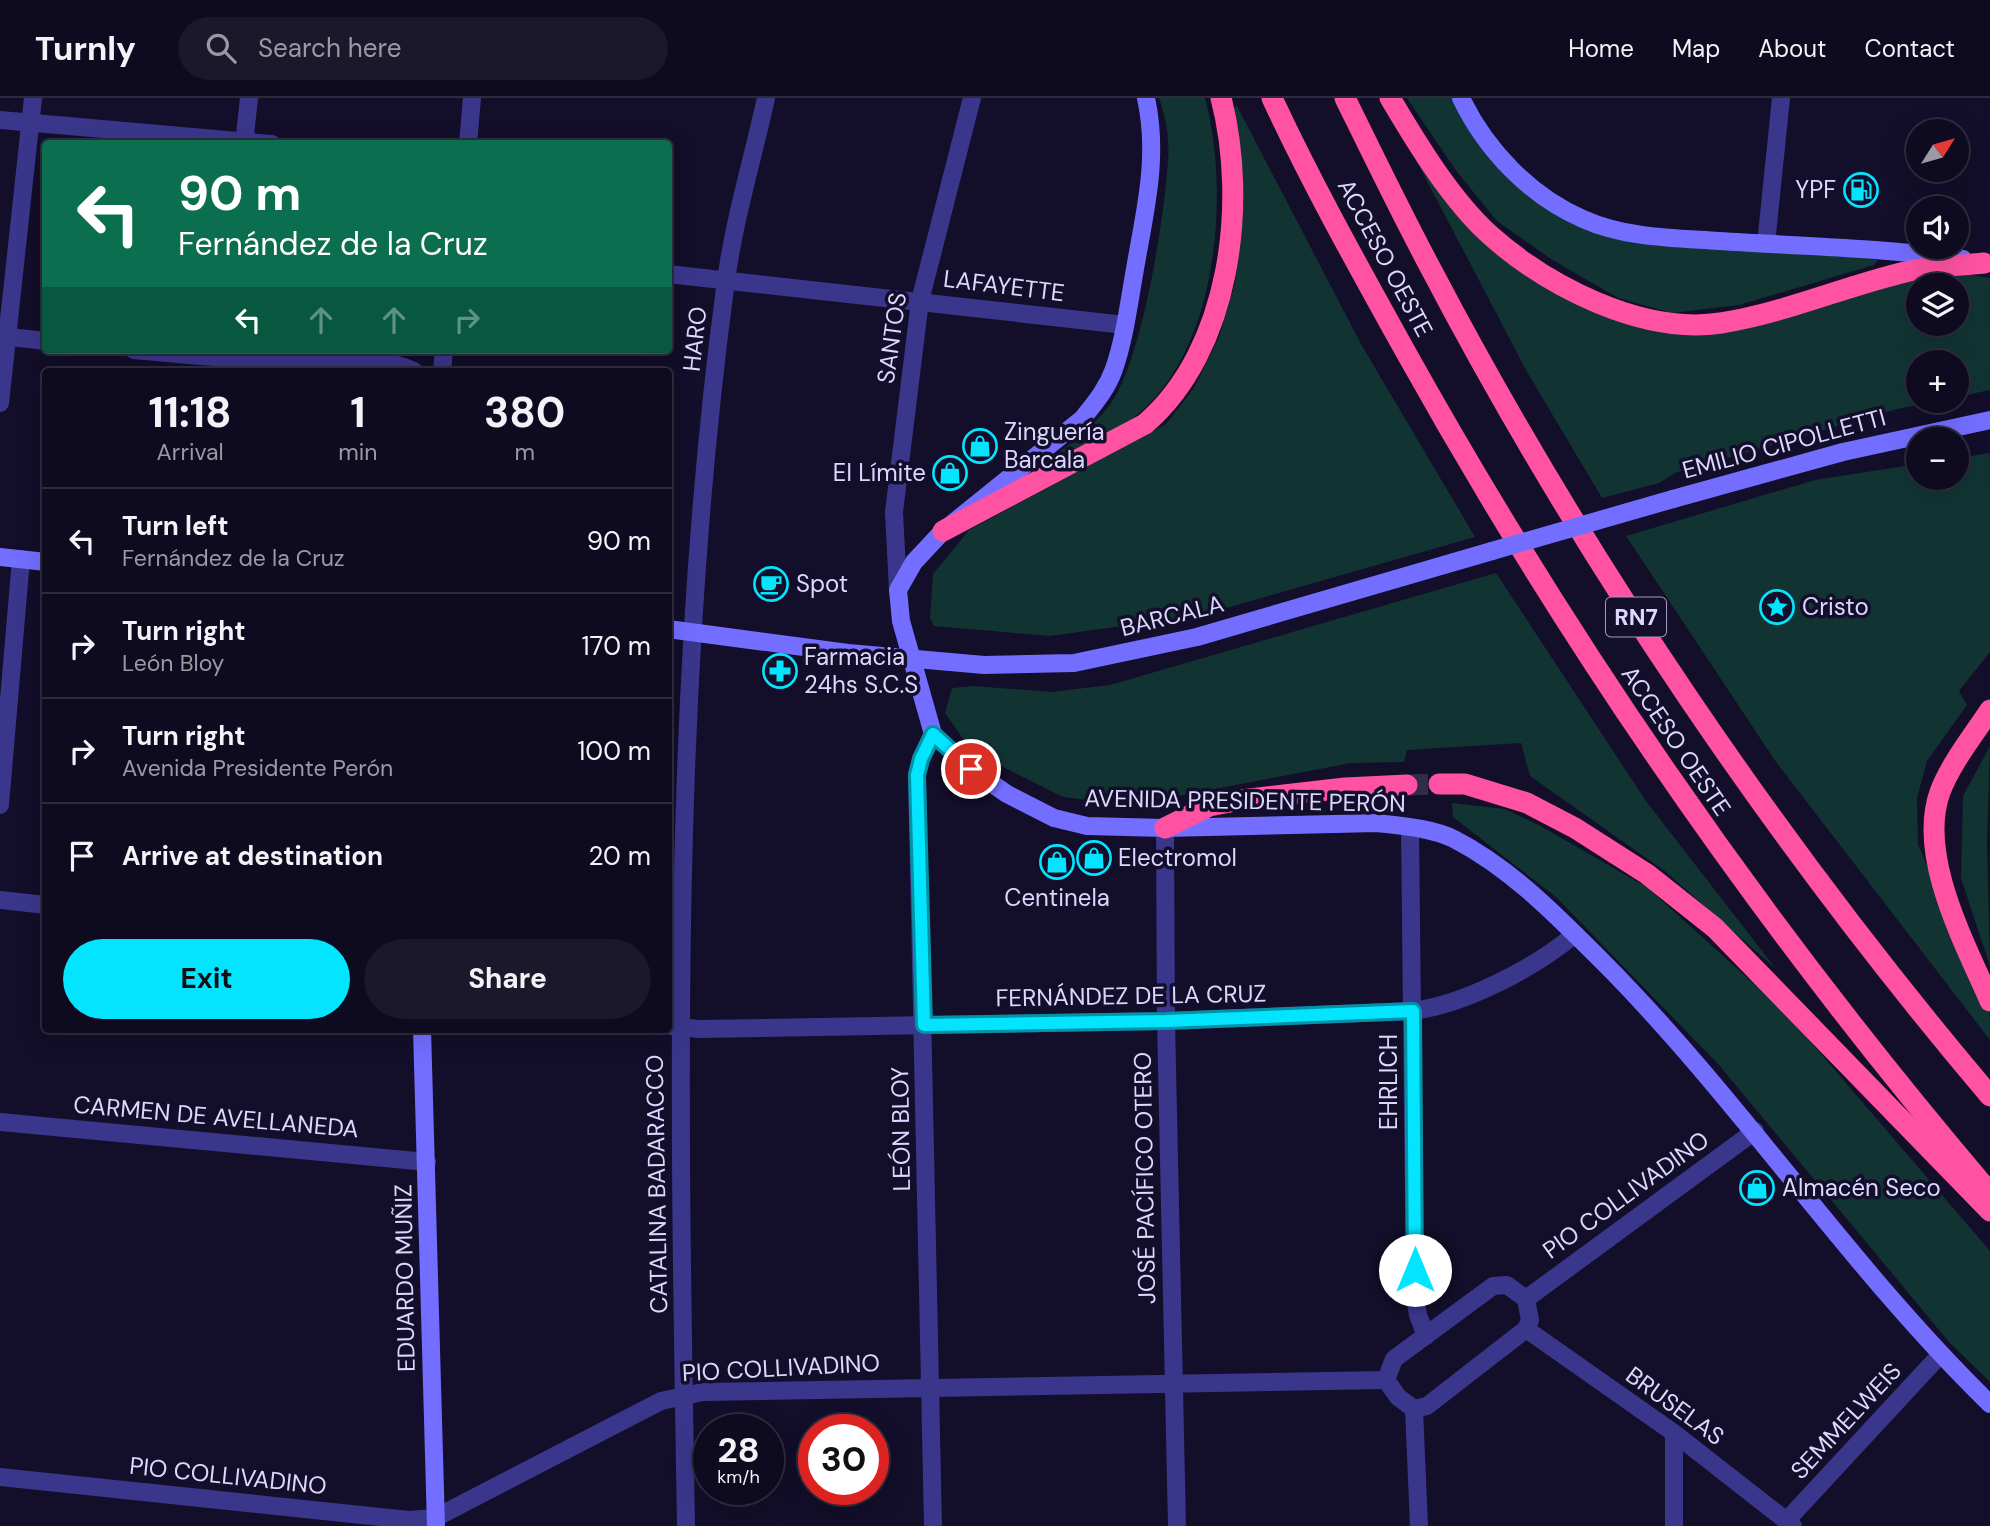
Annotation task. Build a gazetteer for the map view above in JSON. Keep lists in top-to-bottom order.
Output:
{
  "streets": {
    "highway": ["ACCESO OESTE", "RN7"],
    "street": [
      "LAFAYETTE",
      "SANTOS",
      "HARO",
      "EMILIO CIPOLLETTI",
      "BARCALA",
      "AVENIDA PRESIDENTE PERÓN",
      "FERNÁNDEZ DE LA CRUZ",
      "EHRLICH",
      "CARMEN DE AVELLANEDA",
      "LEÓN BLOY",
      "JOSÉ PACÍFICO OTERO",
      "CATALINA BADARACCO",
      "PIO COLLIVADINO",
      "EDUARDO MUÑIZ",
      "BRUSELAS",
      "SEMMELWEIS"
    ]
  },
  "crossings": [
    ["LAFAYETTE", "SANTOS"],
    ["LAFAYETTE", "HARO"],
    ["HARO", "BARCALA"],
    ["HARO", "CATALINA BADARACCO"],
    ["EMILIO CIPOLLETTI", "BARCALA"],
    ["BARCALA", "CATALINA BADARACCO"],
    ["AVENIDA PRESIDENTE PERÓN", "FERNÁNDEZ DE LA CRUZ"],
    ["AVENIDA PRESIDENTE PERÓN", "EHRLICH"],
    ["AVENIDA PRESIDENTE PERÓN", "LEÓN BLOY"],
    ["AVENIDA PRESIDENTE PERÓN", "JOSÉ PACÍFICO OTERO"],
    ["AVENIDA PRESIDENTE PERÓN", "PIO COLLIVADINO"],
    ["AVENIDA PRESIDENTE PERÓN", "SEMMELWEIS"],
    ["FERNÁNDEZ DE LA CRUZ", "EHRLICH"],
    ["FERNÁNDEZ DE LA CRUZ", "LEÓN BLOY"],
    ["FERNÁNDEZ DE LA CRUZ", "JOSÉ PACÍFICO OTERO"],
    ["FERNÁNDEZ DE LA CRUZ", "CATALINA BADARACCO"],
    ["CARMEN DE AVELLANEDA", "EDUARDO MUÑIZ"],
    ["LEÓN BLOY", "PIO COLLIVADINO"],
    ["JOSÉ PACÍFICO OTERO", "PIO COLLIVADINO"],
    ["CATALINA BADARACCO", "PIO COLLIVADINO"],
    ["PIO COLLIVADINO", "EDUARDO MUÑIZ"],
    ["BRUSELAS", "SEMMELWEIS"]
  ],
  "places": {
    "fuel station": ["YPF"],
    "shop": [
      "Zinguería Barcala",
      "El Límite",
      "Electromol",
      "Centinela",
      "Almacén Seco"
    ],
    "cafe": ["Spot"],
    "place": ["Cristo"],
    "pharmacy": ["Farmacia 24hs S.C.S"]
  },
  "north": "top right",
  "page": {
    "header": "Turnly",
    "search": "Search here",
    "nav": [
      "Home",
      "Map",
      "About",
      "Contact"
    ],
    "map_buttons": ["+", "−"],
    "turn": ["90 m", "Fernández de la Cruz"],
    "eta": [
      "11:18",
      "Arrival",
      "1",
      "min",
      "380",
      "m"
    ],
    "list": [
      {
        "name": "Turn left",
        "note": "Fernández de la Cruz",
        "value": "90 m"
      },
      {
        "name": "Turn right",
        "note": "León Bloy",
        "value": "170 m"
      },
      {
        "name": "Turn right",
        "note": "Avenida Presidente Perón",
        "value": "100 m"
      },
      {
        "name": "Arrive at destination",
        "value": "20 m"
      }
    ],
    "buttons": ["Exit", "Share"],
    "speed": "28 km/h",
    "limit": "30"
  }
}
